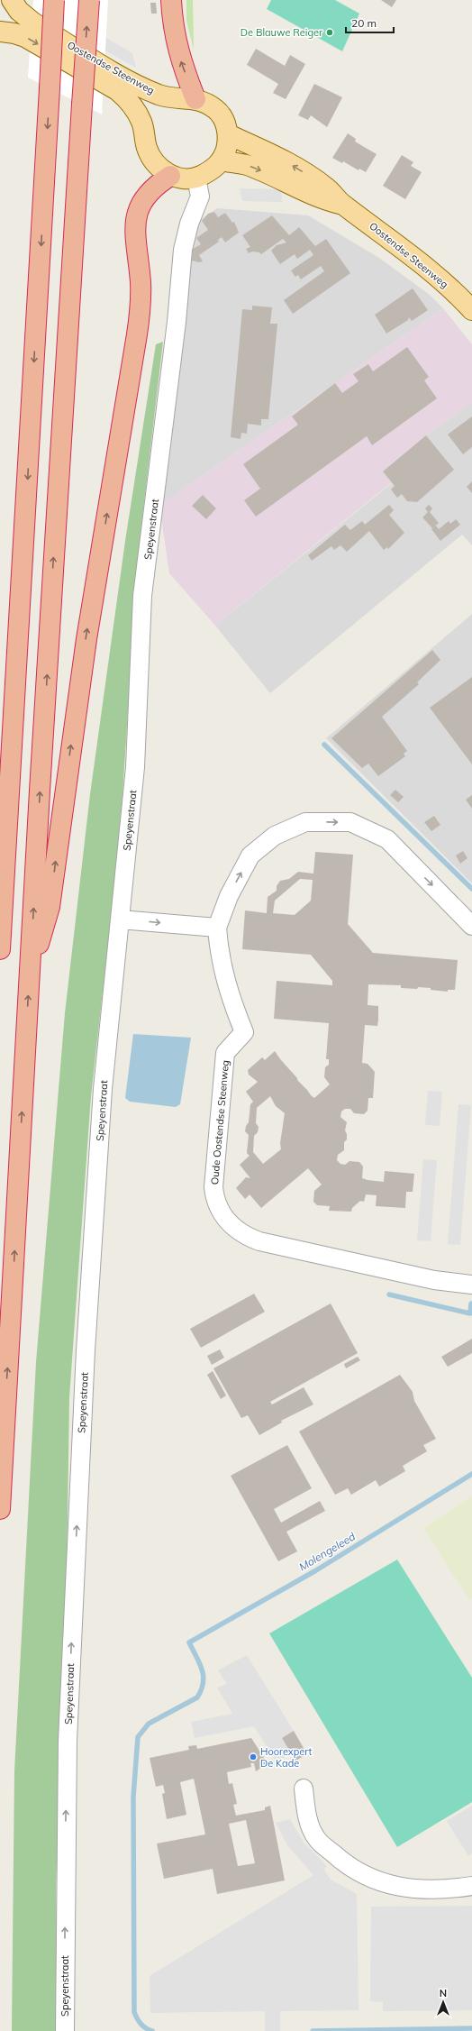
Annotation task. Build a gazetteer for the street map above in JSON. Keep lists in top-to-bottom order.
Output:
{
  "streets": {
    "main road": ["Oostendse Steenweg"],
    "street": ["Speyenstraat", "Oude Oostendse Steenweg"]
  },
  "one_way": ["Speyenstraat"],
  "water": ["Molengeleed"],
  "places": ["De Blauwe Reiger", "Hoorexpert De Kade"],
  "scale_bar": "20 m",
  "north": "top"
}
